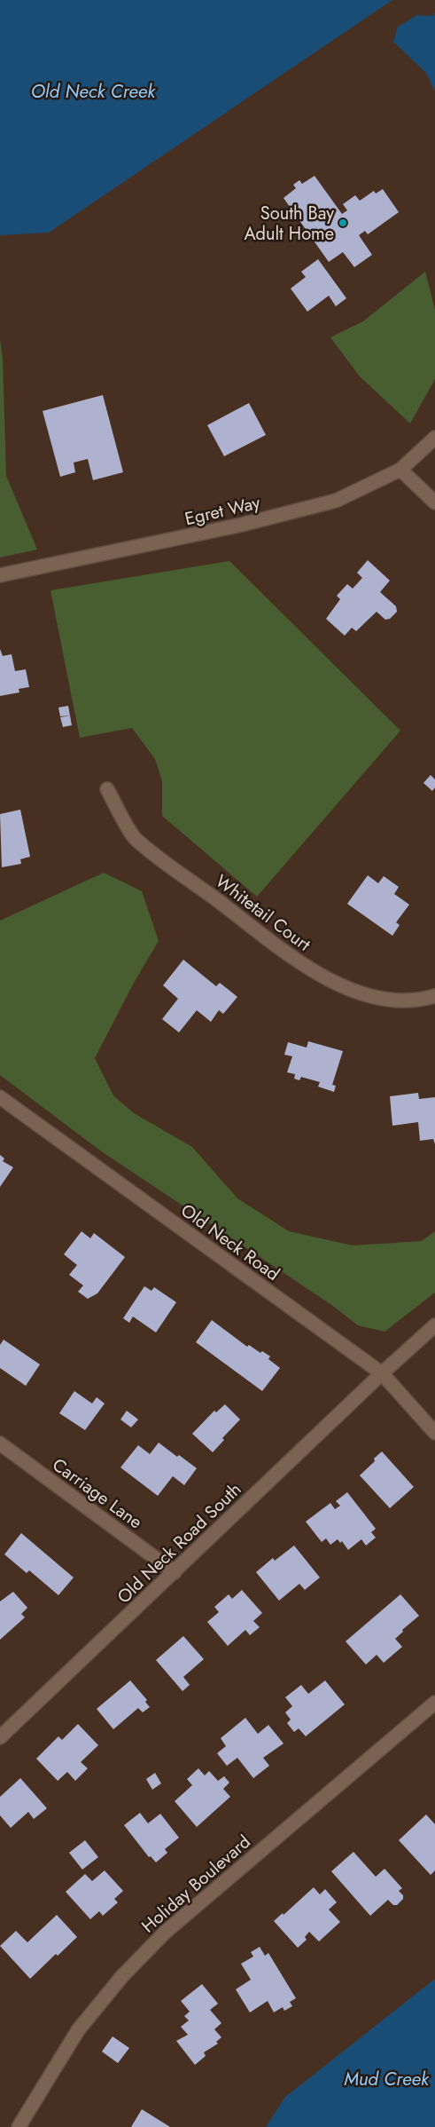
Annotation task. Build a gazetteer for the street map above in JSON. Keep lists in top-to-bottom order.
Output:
{
  "streets": {
    "street": [
      "Egret Way",
      "Whitetail Court",
      "Old Neck Road",
      "Carriage Lane",
      "Old Neck Road South",
      "Holiday Boulevard"
    ]
  },
  "crossings": [
    ["Old Neck Road", "Old Neck Road South"],
    ["Carriage Lane", "Old Neck Road South"]
  ],
  "water": ["Old Neck Creek", "Mud Creek"],
  "places": ["South Bay Adult Home"]
}
